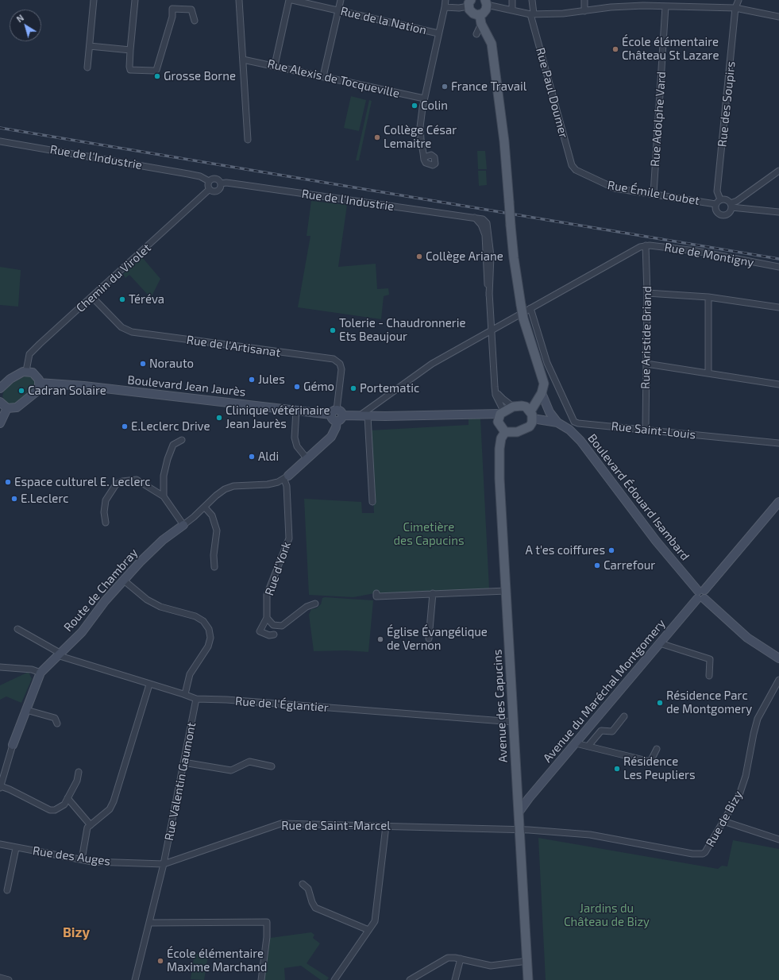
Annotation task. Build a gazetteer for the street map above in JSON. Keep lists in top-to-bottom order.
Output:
{
  "streets": {
    "main road": [
      "Boulevard Jean Jaurès",
      "Boulevard Édouard Isambard",
      "Route de Chambray",
      "Avenue du Maréchal Montgomery",
      "Avenue des Capucins"
    ],
    "street": [
      "Rue de la Nation",
      "Rue Alexis de Tocqueville",
      "Rue Paul Doumer",
      "Rue des Soupirs",
      "Rue Adolphe Vard",
      "Rue de l'Industrie",
      "Rue Émile Loubet",
      "Rue de Montigny",
      "Chemin du Virolet",
      "Rue Aristide Briand",
      "Rue de l'Artisanat",
      "Rue Saint-Louis",
      "Rue d'York",
      "Rue de l'Églantier",
      "Rue Valentin Gaumont",
      "Rue de Bizy",
      "Rue de Saint-Marcel",
      "Rue des Auges"
    ]
  },
  "crossings": [
    ["Rue Paul Doumer", "Rue Émile Loubet"],
    ["Rue des Soupirs", "Rue Émile Loubet"],
    ["Rue Adolphe Vard", "Rue Émile Loubet"],
    ["Rue de l'Industrie", "Chemin du Virolet"],
    ["Rue de Montigny", "Rue Aristide Briand"],
    ["Chemin du Virolet", "Rue de l'Artisanat"],
    ["Rue Aristide Briand", "Rue Saint-Louis"],
    ["Rue de l'Artisanat", "Boulevard Jean Jaurès"],
    ["Rue de l'Artisanat", "Route de Chambray"],
    ["Boulevard Jean Jaurès", "Boulevard Édouard Isambard"],
    ["Boulevard Jean Jaurès", "Route de Chambray"],
    ["Boulevard Jean Jaurès", "Avenue des Capucins"],
    ["Boulevard Édouard Isambard", "Avenue du Maréchal Montgomery"],
    ["Boulevard Édouard Isambard", "Avenue des Capucins"],
    ["Rue d'York", "Route de Chambray"],
    ["Route de Chambray", "Rue de l'Églantier"],
    ["Avenue du Maréchal Montgomery", "Avenue des Capucins"],
    ["Rue de l'Églantier", "Avenue des Capucins"],
    ["Rue de l'Églantier", "Rue Valentin Gaumont"],
    ["Avenue des Capucins", "Rue de Bizy"],
    ["Avenue des Capucins", "Rue de Saint-Marcel"],
    ["Rue Valentin Gaumont", "Rue de Saint-Marcel"],
    ["Rue Valentin Gaumont", "Rue des Auges"],
    ["Rue de Bizy", "Rue de Saint-Marcel"],
    ["Rue de Saint-Marcel", "Rue des Auges"]
  ],
  "districts": ["Bizy"],
  "parks": ["Cimetière des Capucins", "Jardins du Château de Bizy"],
  "places": [
    "École élémentaire Château St Lazare",
    "Grosse Borne",
    "France Travail",
    "Colin",
    "Collège César Lemaitre",
    "Collège Ariane",
    "Téréva",
    "Tolerie - Chaudronnerie Ets Beaujour",
    "Norauto",
    "Jules",
    "Gémo",
    "Portematic",
    "Cadran Solaire",
    "Clinique vétérinaire Jean Jaurès",
    "E.Leclerc Drive",
    "Aldi",
    "Espace culturel E. Leclerc",
    "E.Leclerc",
    "A t'es coiffures",
    "Carrefour",
    "Église Évangélique de Vernon",
    "Résidence Parc de Montgomery",
    "Résidence Les Peupliers",
    "École élémentaire Maxime Marchand"
  ],
  "north": "top left"
}
